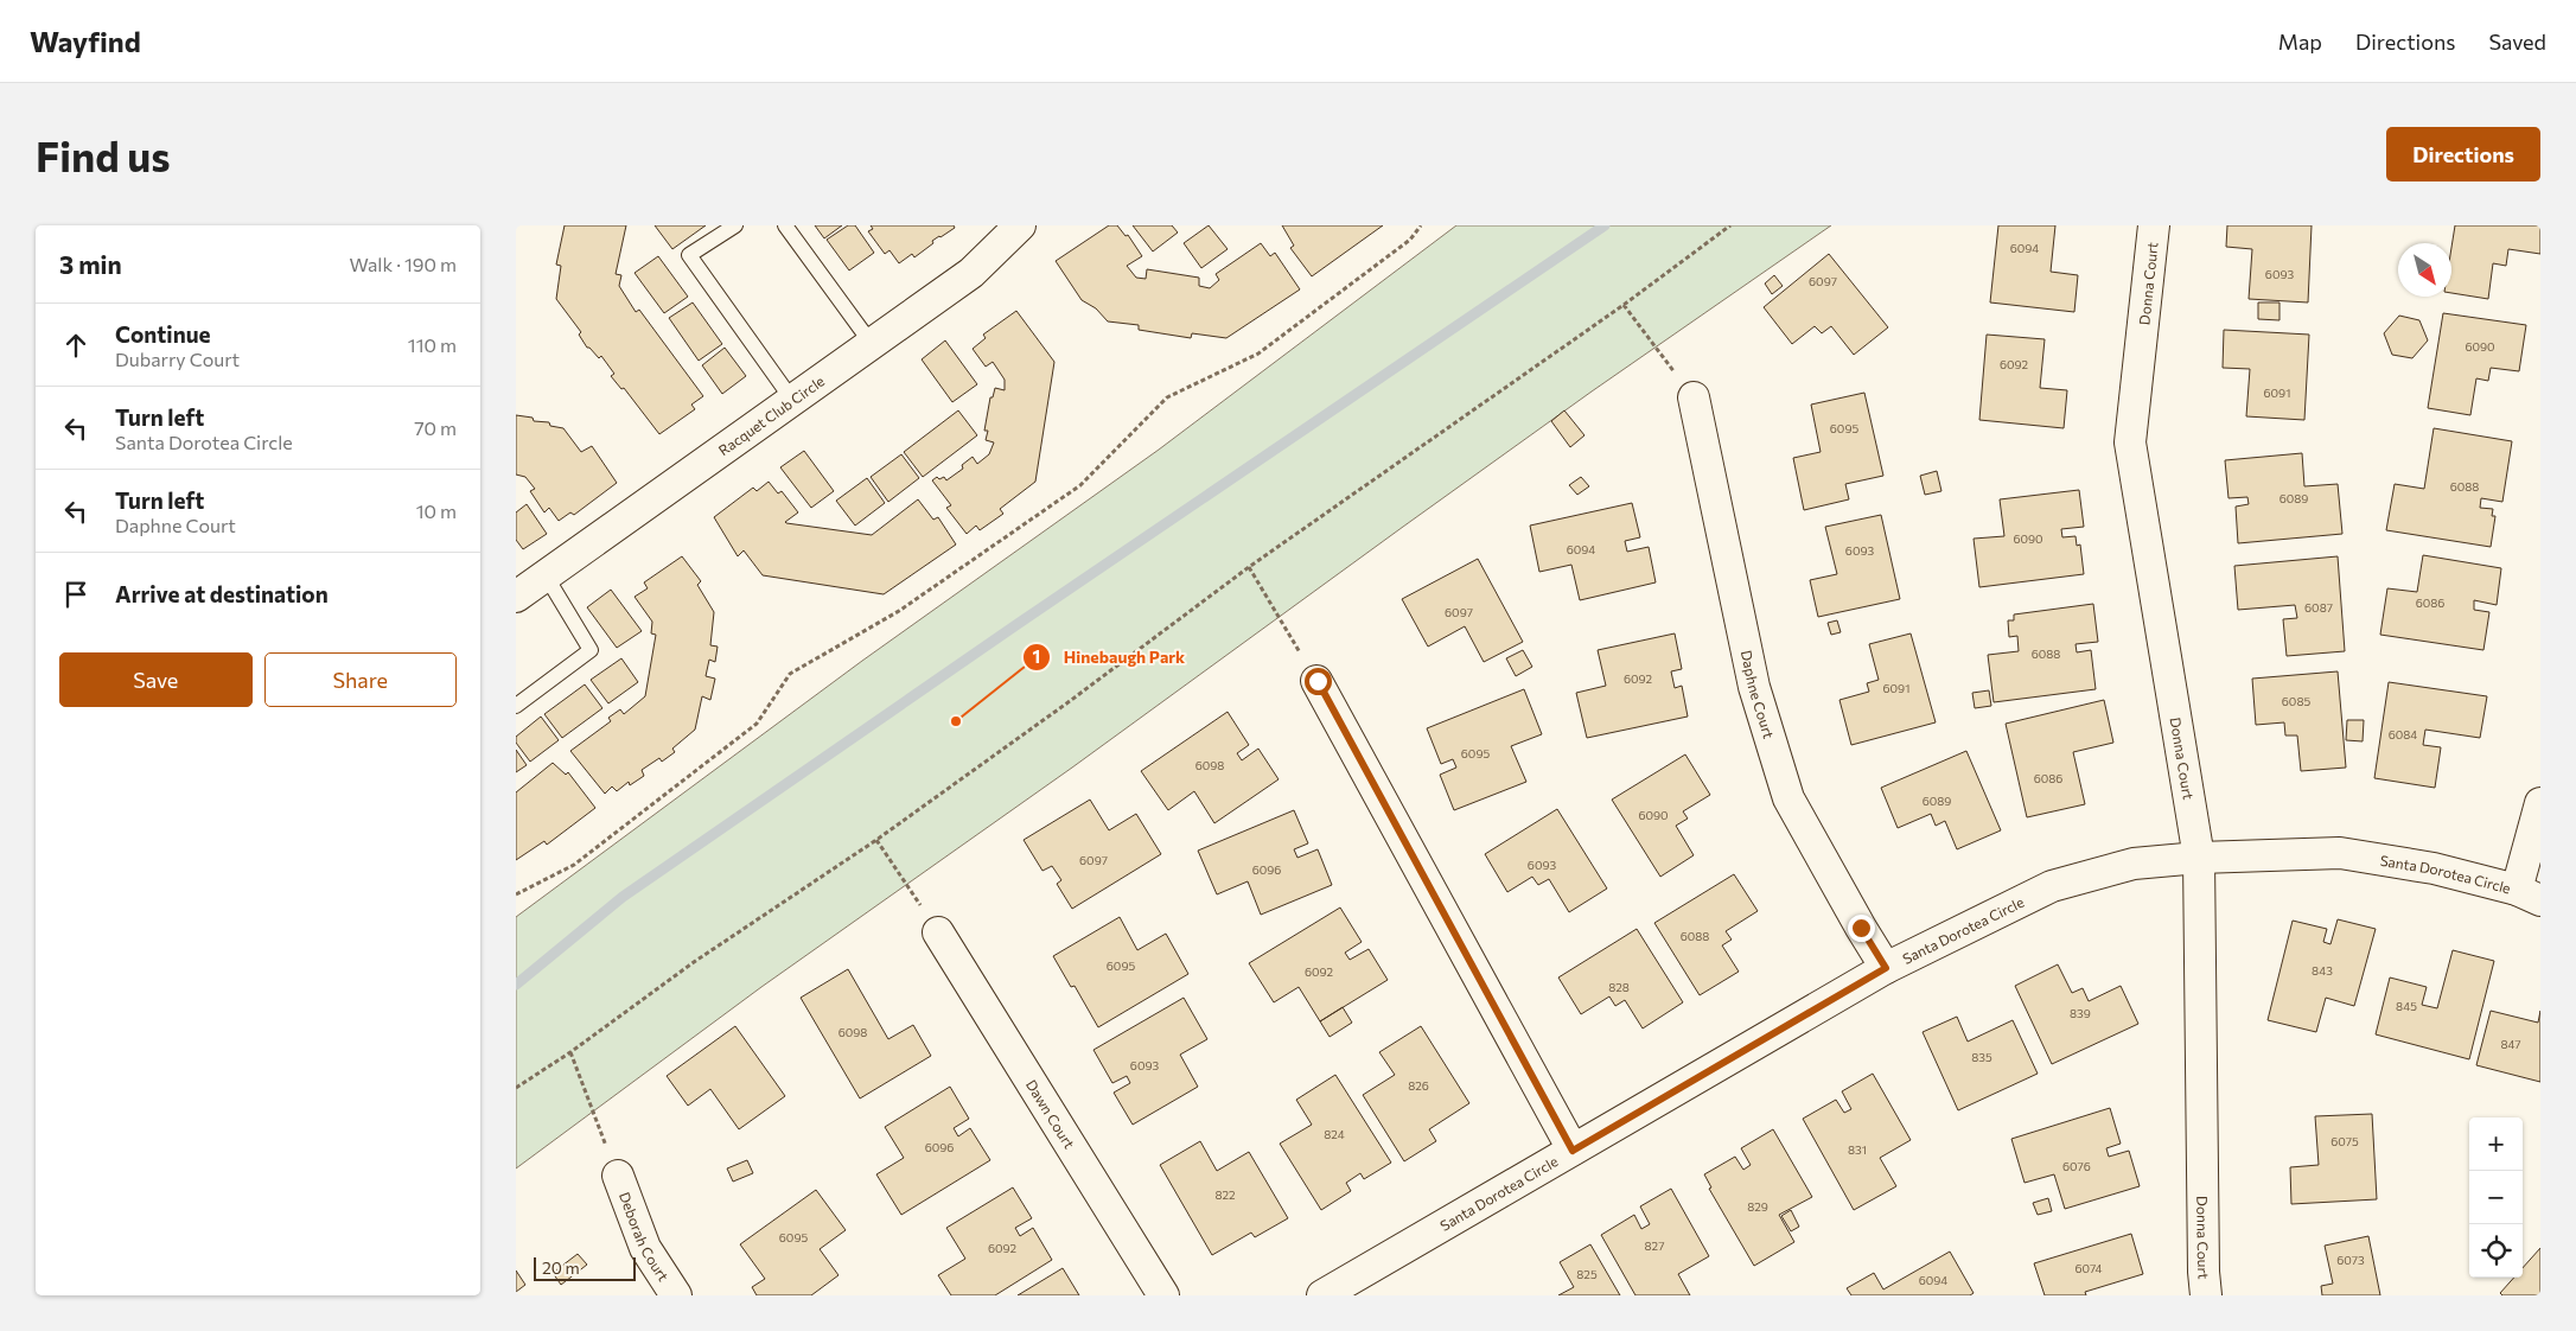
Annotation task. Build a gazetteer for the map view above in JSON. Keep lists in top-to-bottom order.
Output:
{
  "streets": {
    "street": [
      "Donna Court",
      "Racquet Club Circle",
      "Daphne Court",
      "Santa Dorotea Circle",
      "Dawn Court",
      "Deborah Court"
    ]
  },
  "crossings": [
    ["Donna Court", "Santa Dorotea Circle"],
    ["Daphne Court", "Santa Dorotea Circle"]
  ],
  "places": ["Hinebaugh Park"],
  "house_numbers": [
    "6094",
    "6093",
    "6097",
    "6090",
    "6092",
    "6091",
    "6095",
    "6088",
    "6089",
    "6090",
    "6094",
    "6093",
    "6086",
    "6087",
    "6097",
    "6088",
    "6092",
    "6091",
    "6085",
    "6084",
    "6095",
    "6098",
    "6086",
    "6089",
    "6090",
    "6097",
    "6093",
    "6096",
    "6088",
    "6095",
    "843",
    "6092",
    "828",
    "845",
    "839",
    "6098",
    "847",
    "835",
    "6093",
    "826",
    "824",
    "6075",
    "6096",
    "831",
    "6076",
    "822",
    "829",
    "6095",
    "827",
    "6092",
    "6073",
    "6074",
    "825",
    "6094"
  ],
  "scale_bar": "20 m",
  "north": "bottom right",
  "page": {
    "header": "Wayfind",
    "nav": ["Map", "Directions", "Saved"],
    "buttons": [
      "Directions",
      ["Save", "Share"]
    ],
    "title": "Find us",
    "heading": ["3 min", "Walk · 190 m"],
    "list": [
      ["Continue", "Dubarry Court", "110 m"],
      ["Turn left", "Santa Dorotea Circle", "70 m"],
      ["Turn left", "Daphne Court", "10 m"],
      "Arrive at destination"
    ],
    "map_buttons": ["+", "−"],
    "scale": "20 m"
  }
}
